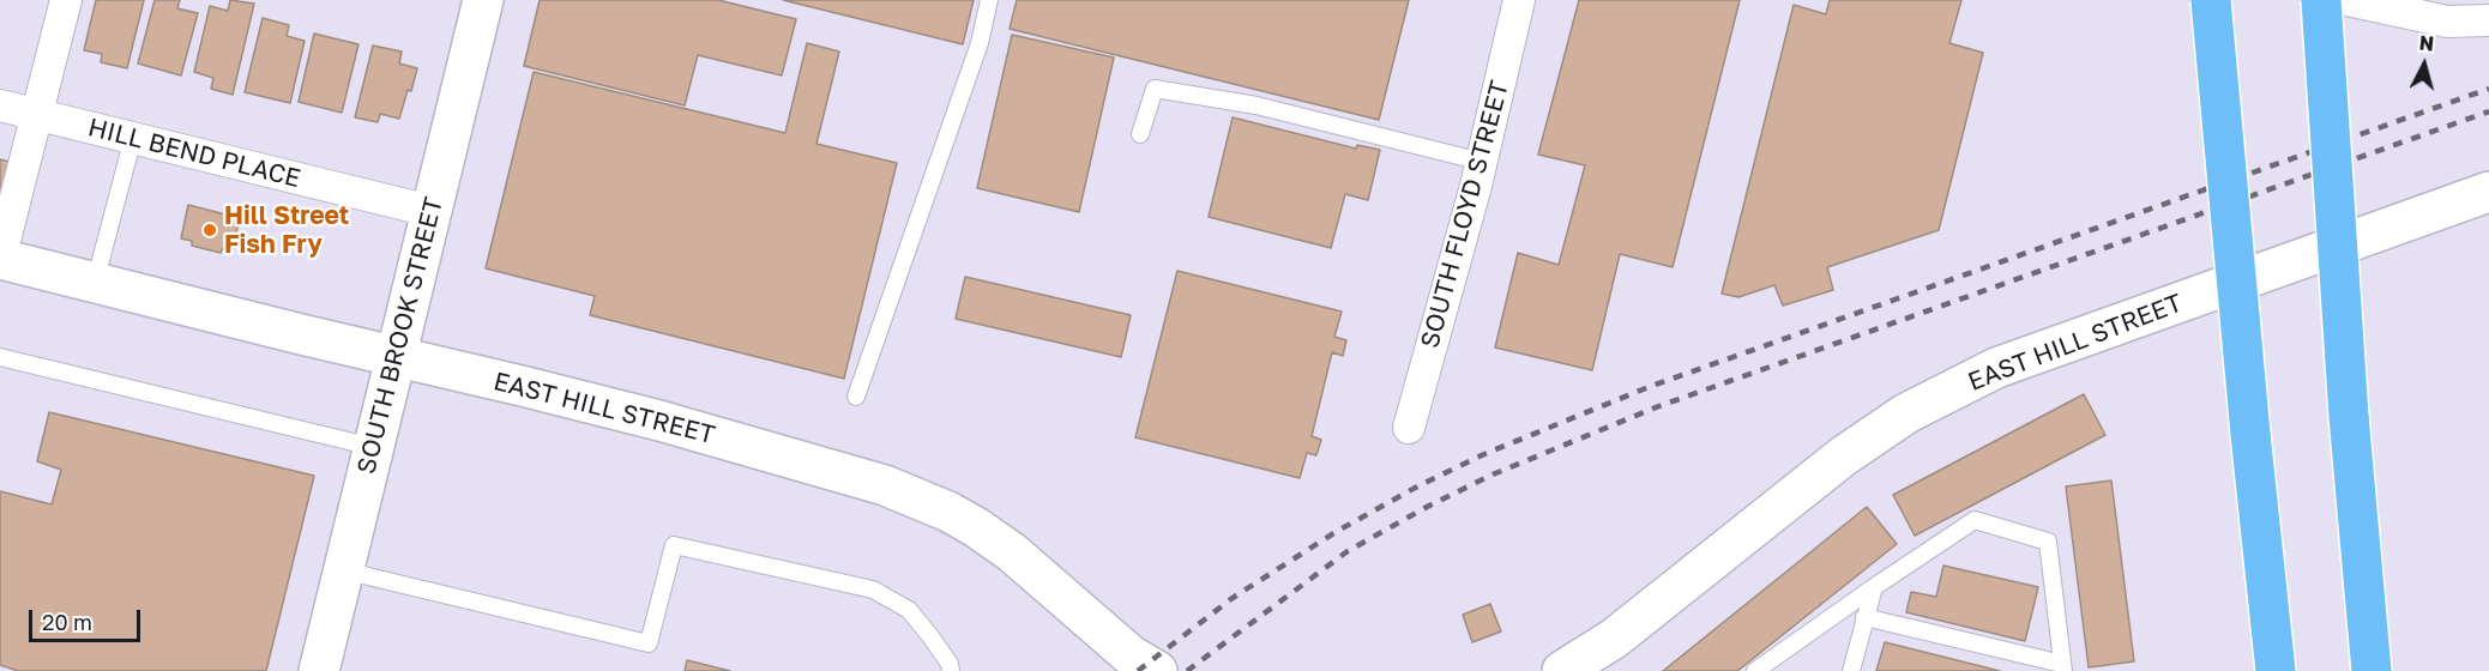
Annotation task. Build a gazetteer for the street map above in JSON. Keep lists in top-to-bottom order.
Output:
{
  "streets": {
    "street": [
      "HILL BEND PLACE",
      "SOUTH FLOYD STREET",
      "SOUTH BROOK STREET",
      "EAST HILL STREET"
    ]
  },
  "crossings": [
    ["HILL BEND PLACE", "SOUTH BROOK STREET"],
    ["SOUTH BROOK STREET", "EAST HILL STREET"]
  ],
  "places": ["Hill Street Fish Fry"],
  "scale_bar": "20 m",
  "north": "top"
}
